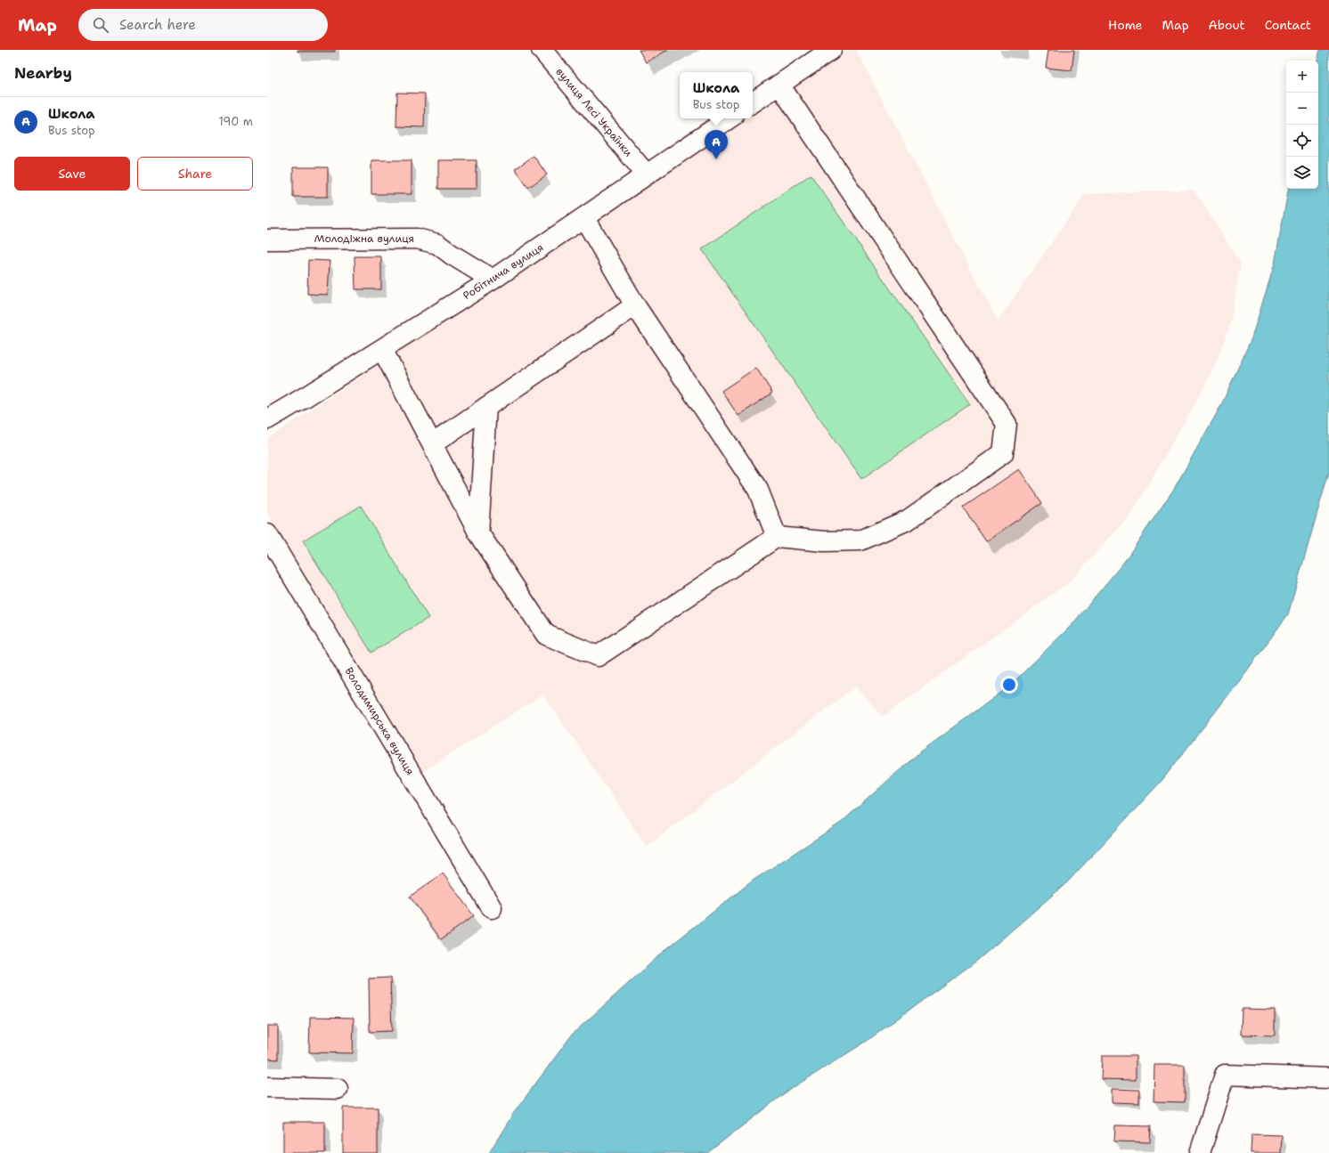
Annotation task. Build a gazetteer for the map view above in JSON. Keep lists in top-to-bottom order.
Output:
{
  "streets": {
    "street": [
      "вулиця Лесі Українки",
      "Молодіжна вулиця",
      "Робітнича вулиця",
      "Володимирська вулиця"
    ]
  },
  "crossings": [
    ["вулиця Лесі Українки", "Робітнича вулиця"],
    ["Молодіжна вулиця", "Робітнича вулиця"]
  ],
  "page": {
    "header": "Map",
    "search": "Search here",
    "nav": [
      "Home",
      "Map",
      "About",
      "Contact"
    ],
    "heading": "Nearby",
    "map_buttons": ["+", "−"],
    "popup": ["Школа", "Bus stop"],
    "list": [
      {
        "mark": "A",
        "name": "Школа",
        "note": "Bus stop",
        "value": "190 m"
      }
    ],
    "pins": "A",
    "buttons": ["Save", "Share"]
  }
}
